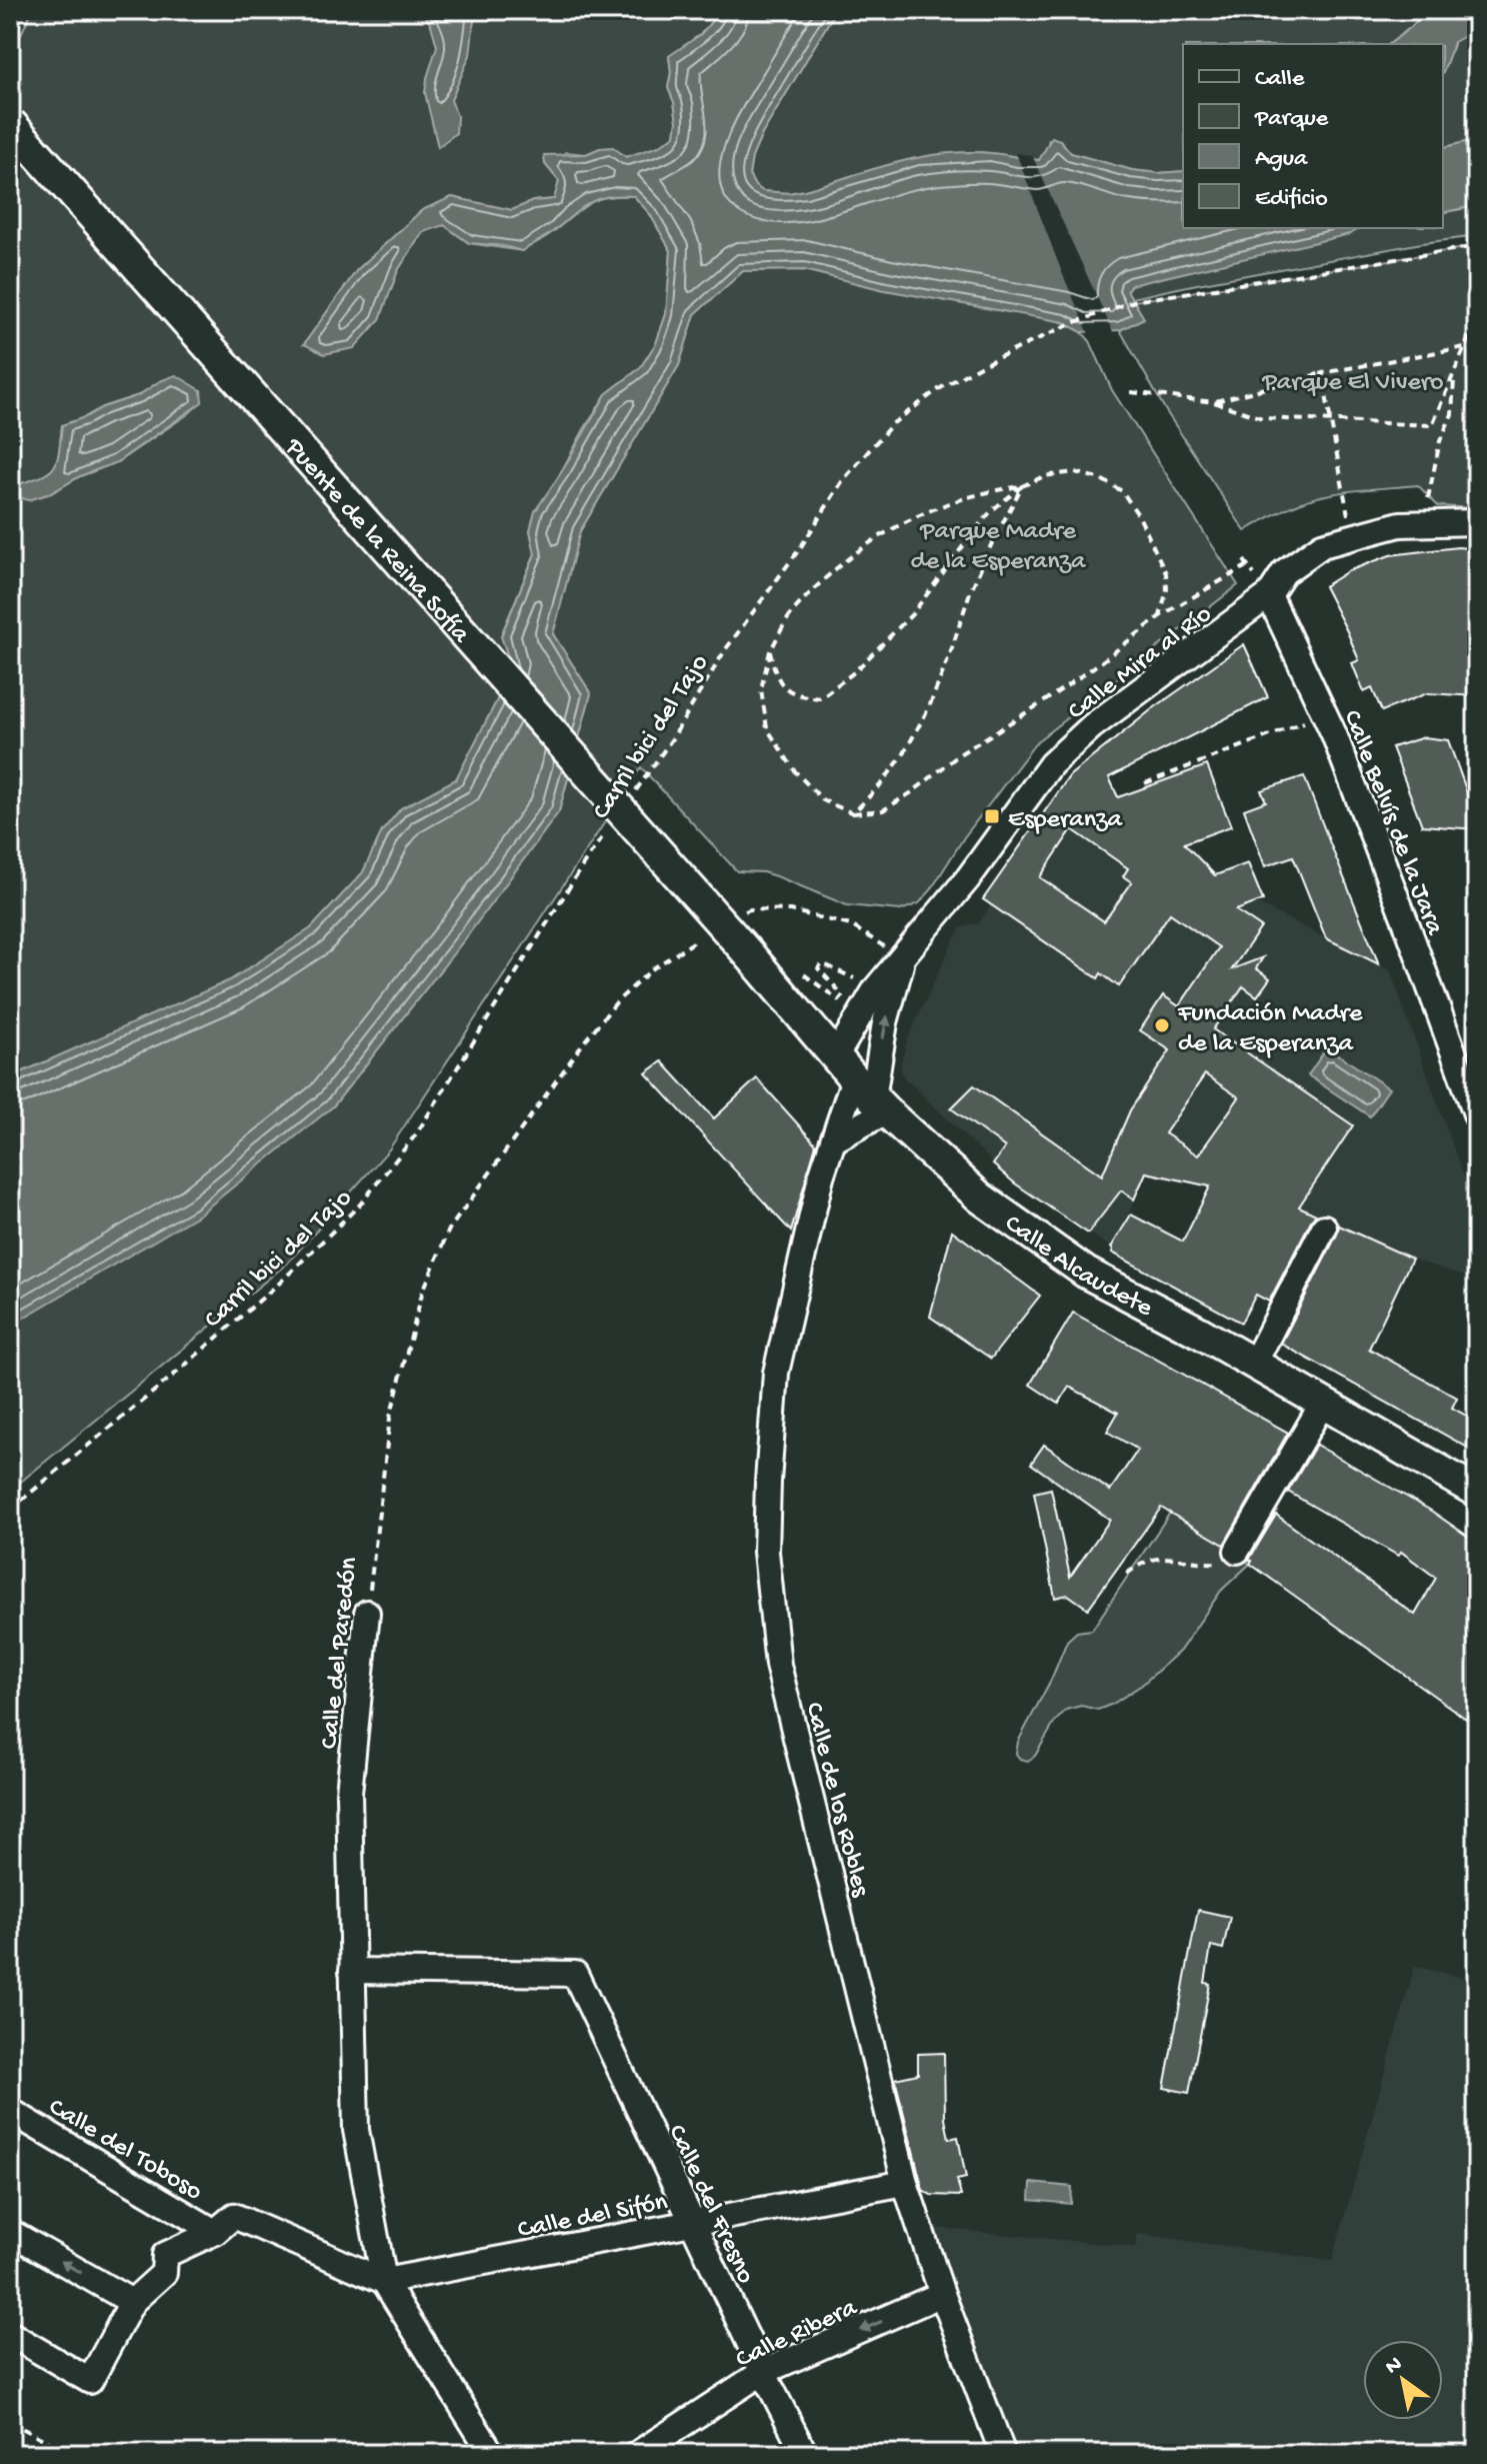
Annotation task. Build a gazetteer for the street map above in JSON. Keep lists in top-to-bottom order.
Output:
{
  "streets": {
    "main road": ["Puente de la Reina Sofía", "Calle Alcaudete"],
    "street": [
      "Calle Mira al Río",
      "Calle Belvís de la Jara",
      "Calle del Paredón",
      "Calle de los Robles",
      "Calle del Toboso",
      "Calle del Fresno",
      "Calle del Sifón",
      "Calle Ribera"
    ],
    "path": ["Carril bici del Tajo"]
  },
  "crossings": [
    ["Puente de la Reina Sofía", "Calle Alcaudete"],
    ["Calle Mira al Río", "Calle Belvís de la Jara"],
    ["Calle Mira al Río", "Calle Alcaudete"],
    ["Calle Mira al Río", "Calle de los Robles"],
    ["Calle Alcaudete", "Calle de los Robles"],
    ["Calle del Paredón", "Calle del Fresno"],
    ["Calle del Paredón", "Calle del Sifón"],
    ["Calle de los Robles", "Calle del Sifón"],
    ["Calle de los Robles", "Calle Ribera"],
    ["Calle del Fresno", "Calle del Sifón"],
    ["Calle del Fresno", "Calle Ribera"]
  ],
  "one_way": ["Calle Ribera"],
  "parks": ["Parque El Vivero", "Parque Madre de la Esperanza"],
  "places": {
    "transit": ["Esperanza"],
    "other": ["Fundación Madre de la Esperanza"]
  },
  "legend": [
    "Calle",
    "Parque",
    "Agua",
    "Edificio"
  ],
  "north": "top left"
}
